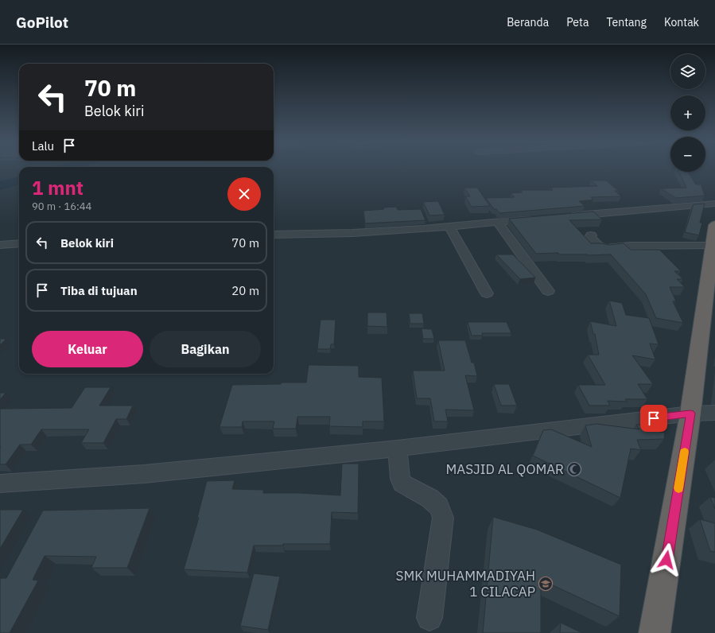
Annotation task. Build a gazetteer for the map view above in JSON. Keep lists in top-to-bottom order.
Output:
{
  "places": {
    "mosque": ["MASJID AL QOMAR"],
    "school or university": ["SMK MUHAMMADIYAH 1 CILACAP"]
  },
  "page": {
    "header": "GoPilot",
    "nav": [
      "Beranda",
      "Peta",
      "Tentang",
      "Kontak"
    ],
    "map_buttons": ["+", "−"],
    "turn": ["70 m", "Belok kiri"],
    "then": "Lalu",
    "heading": ["1 mnt", "90 m · 16:44"],
    "list": [
      {
        "name": "Belok kiri",
        "value": "70 m"
      },
      {
        "name": "Tiba di tujuan",
        "value": "20 m"
      }
    ],
    "buttons": ["Keluar", "Bagikan"]
  }
}
